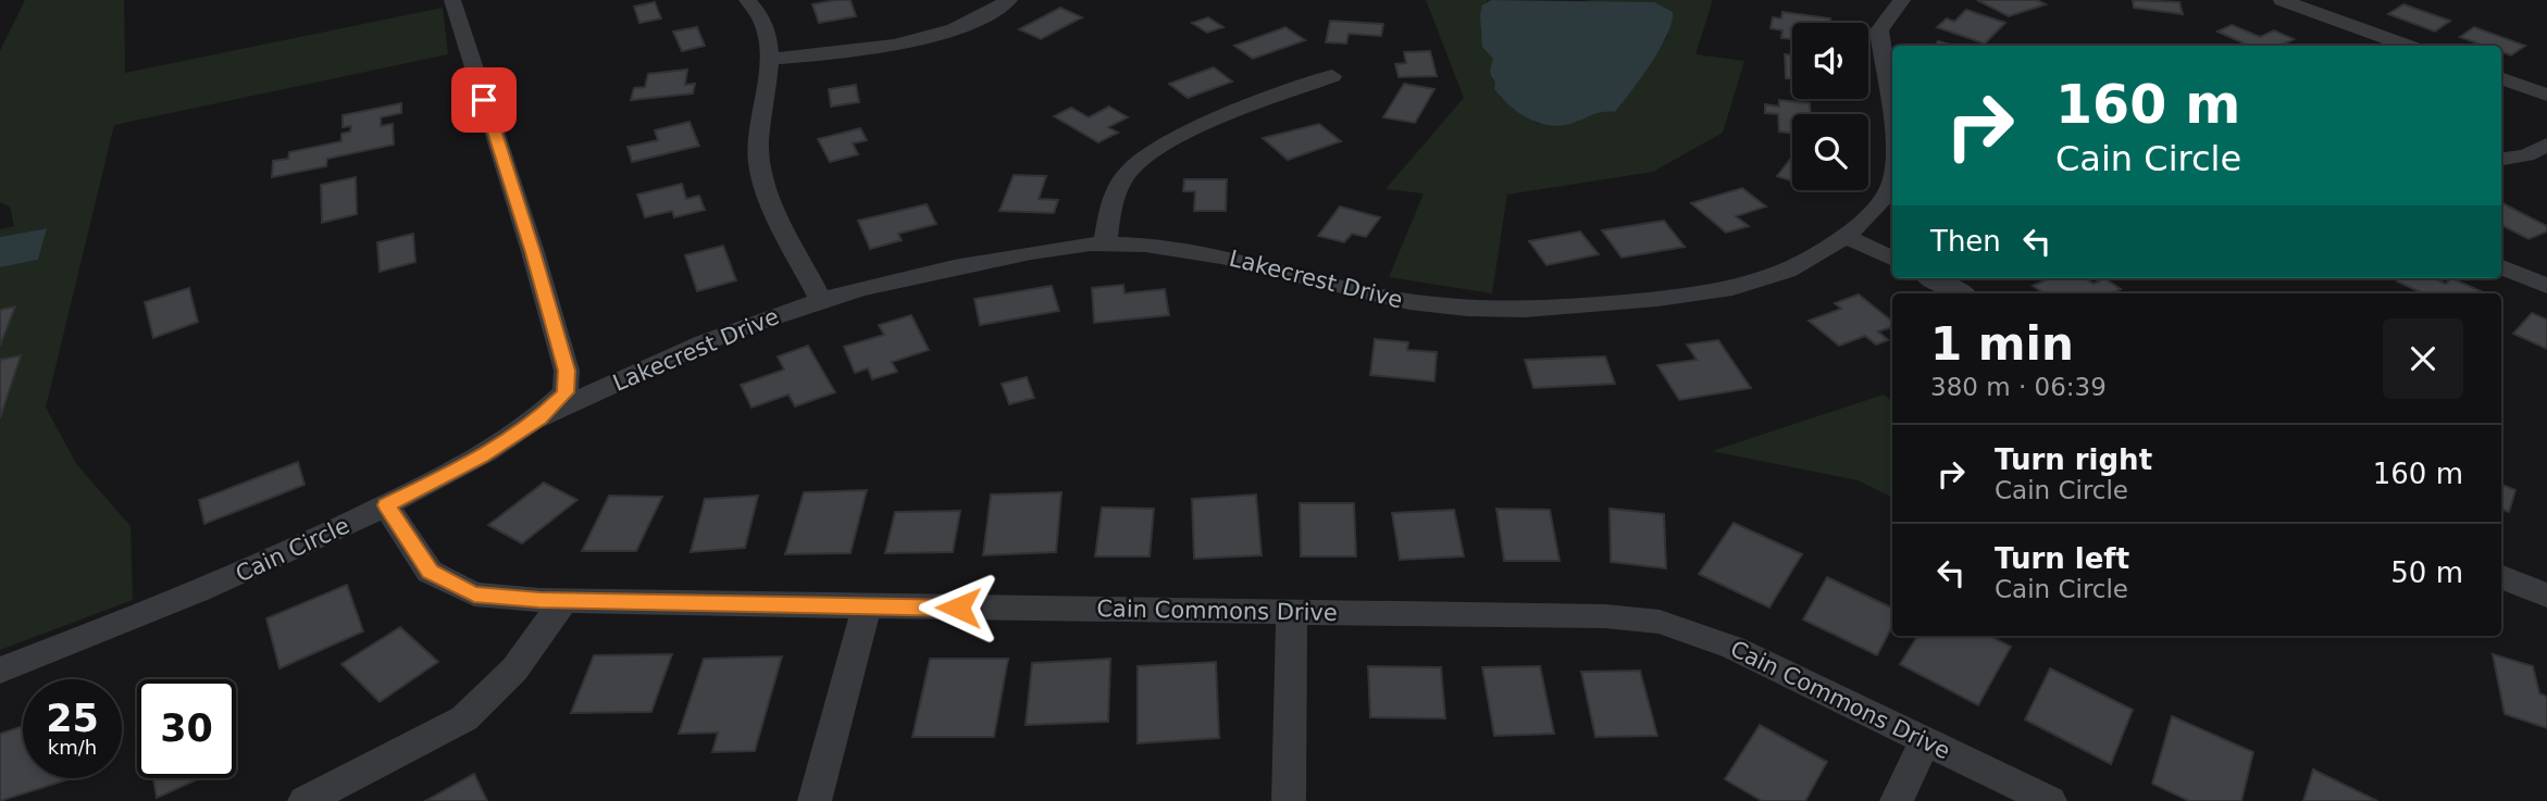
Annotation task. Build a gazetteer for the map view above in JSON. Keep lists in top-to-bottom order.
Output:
{
  "streets": {
    "street": ["Lakecrest Drive", "Cain Circle", "Cain Commons Drive"]
  },
  "crossings": [
    ["Lakecrest Drive", "Cain Circle"],
    ["Cain Circle", "Cain Commons Drive"]
  ],
  "page": {
    "turn": ["160 m", "Cain Circle"],
    "then": "Then",
    "heading": ["1 min", "380 m · 06:39"],
    "list": [
      {
        "name": "Turn right",
        "note": "Cain Circle",
        "value": "160 m"
      },
      {
        "name": "Turn left",
        "note": "Cain Circle",
        "value": "50 m"
      }
    ],
    "speed": "25 km/h",
    "limit": "30"
  }
}
